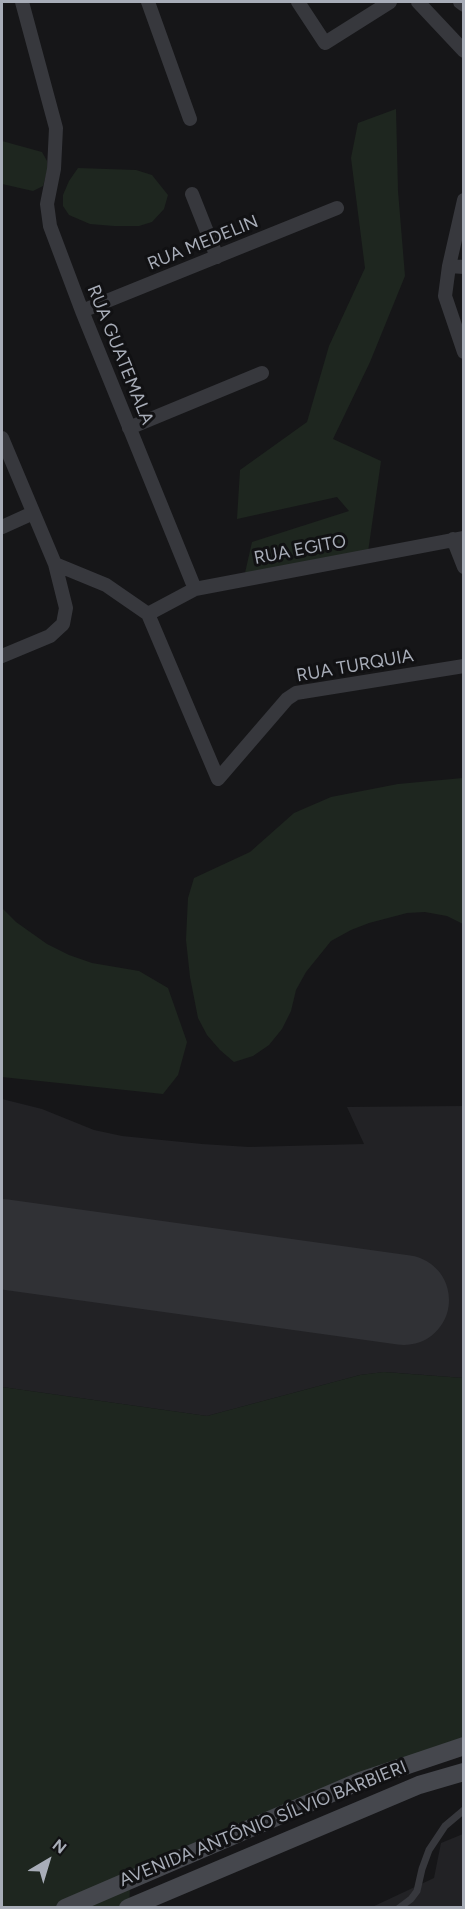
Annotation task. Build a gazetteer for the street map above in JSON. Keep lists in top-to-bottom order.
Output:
{
  "streets": {
    "main road": ["AVENIDA ANTÔNIO SÍLVIO BARBIERI"],
    "street": [
      "RUA MEDELIN",
      "RUA GUATEMALA",
      "RUA EGITO",
      "RUA TURQUIA"
    ]
  },
  "crossings": [
    ["RUA MEDELIN", "RUA GUATEMALA"],
    ["RUA GUATEMALA", "RUA EGITO"],
    ["RUA EGITO", "RUA TURQUIA"]
  ],
  "north": "top right"
}
